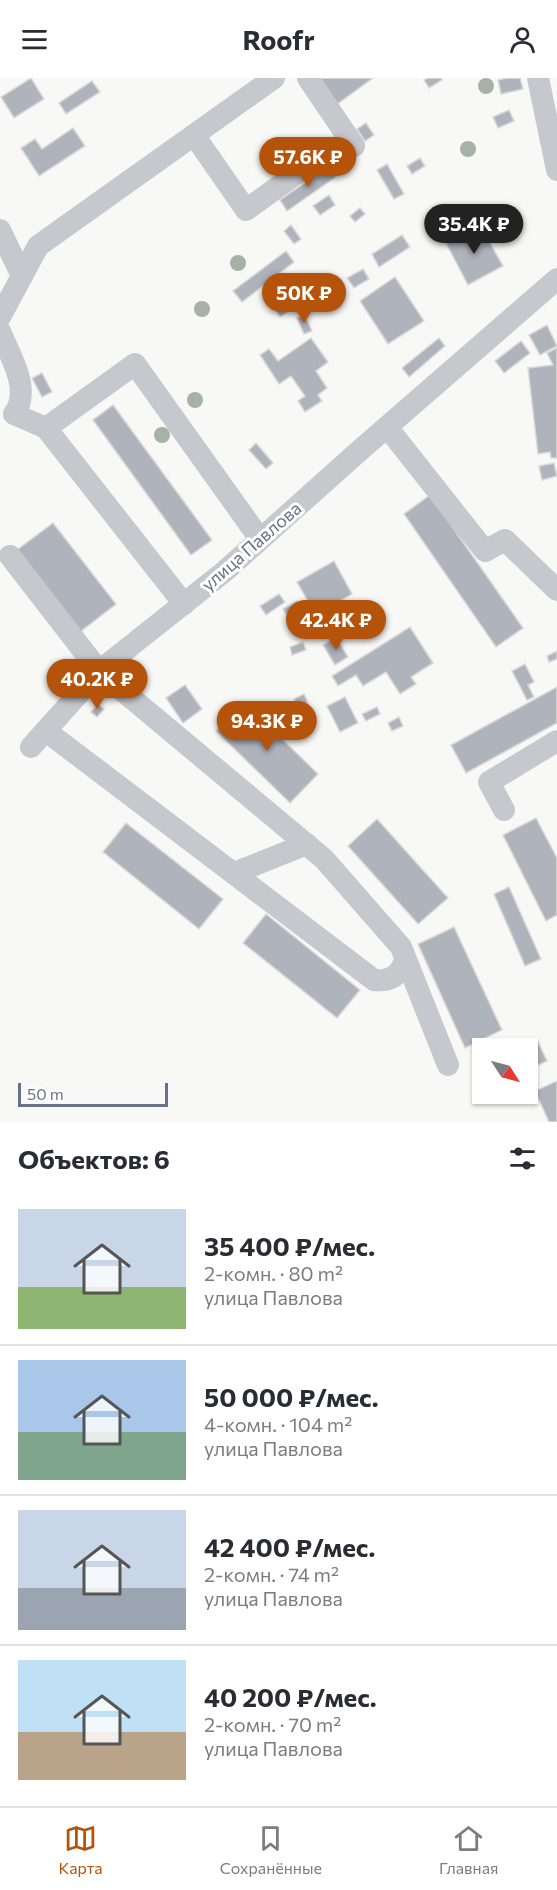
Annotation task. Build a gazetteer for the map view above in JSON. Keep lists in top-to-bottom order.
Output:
{
  "streets": {
    "street": ["улица Павлова"]
  },
  "scale_bar": "50 m",
  "north": "bottom right",
  "page": {
    "header": "Roofr",
    "price": [
      "57.6K ₽",
      "35.4K ₽",
      "50K ₽",
      "42.4K ₽",
      "40.2K ₽",
      "94.3K ₽"
    ],
    "scale": "50 m",
    "heading": "Объектов: 6",
    "list": [
      {
        "name": "35 400 ₽/мес.",
        "note": "2-комн. · 80 m² · улица Павлова"
      },
      {
        "name": "50 000 ₽/мес.",
        "note": "4-комн. · 104 m² · улица Павлова"
      },
      {
        "name": "42 400 ₽/мес.",
        "note": "2-комн. · 74 m² · улица Павлова"
      },
      {
        "name": "40 200 ₽/мес.",
        "note": "2-комн. · 70 m² · улица Павлова"
      }
    ],
    "tabs": ["Карта", "Сохранённые", "Главная"]
  }
}
